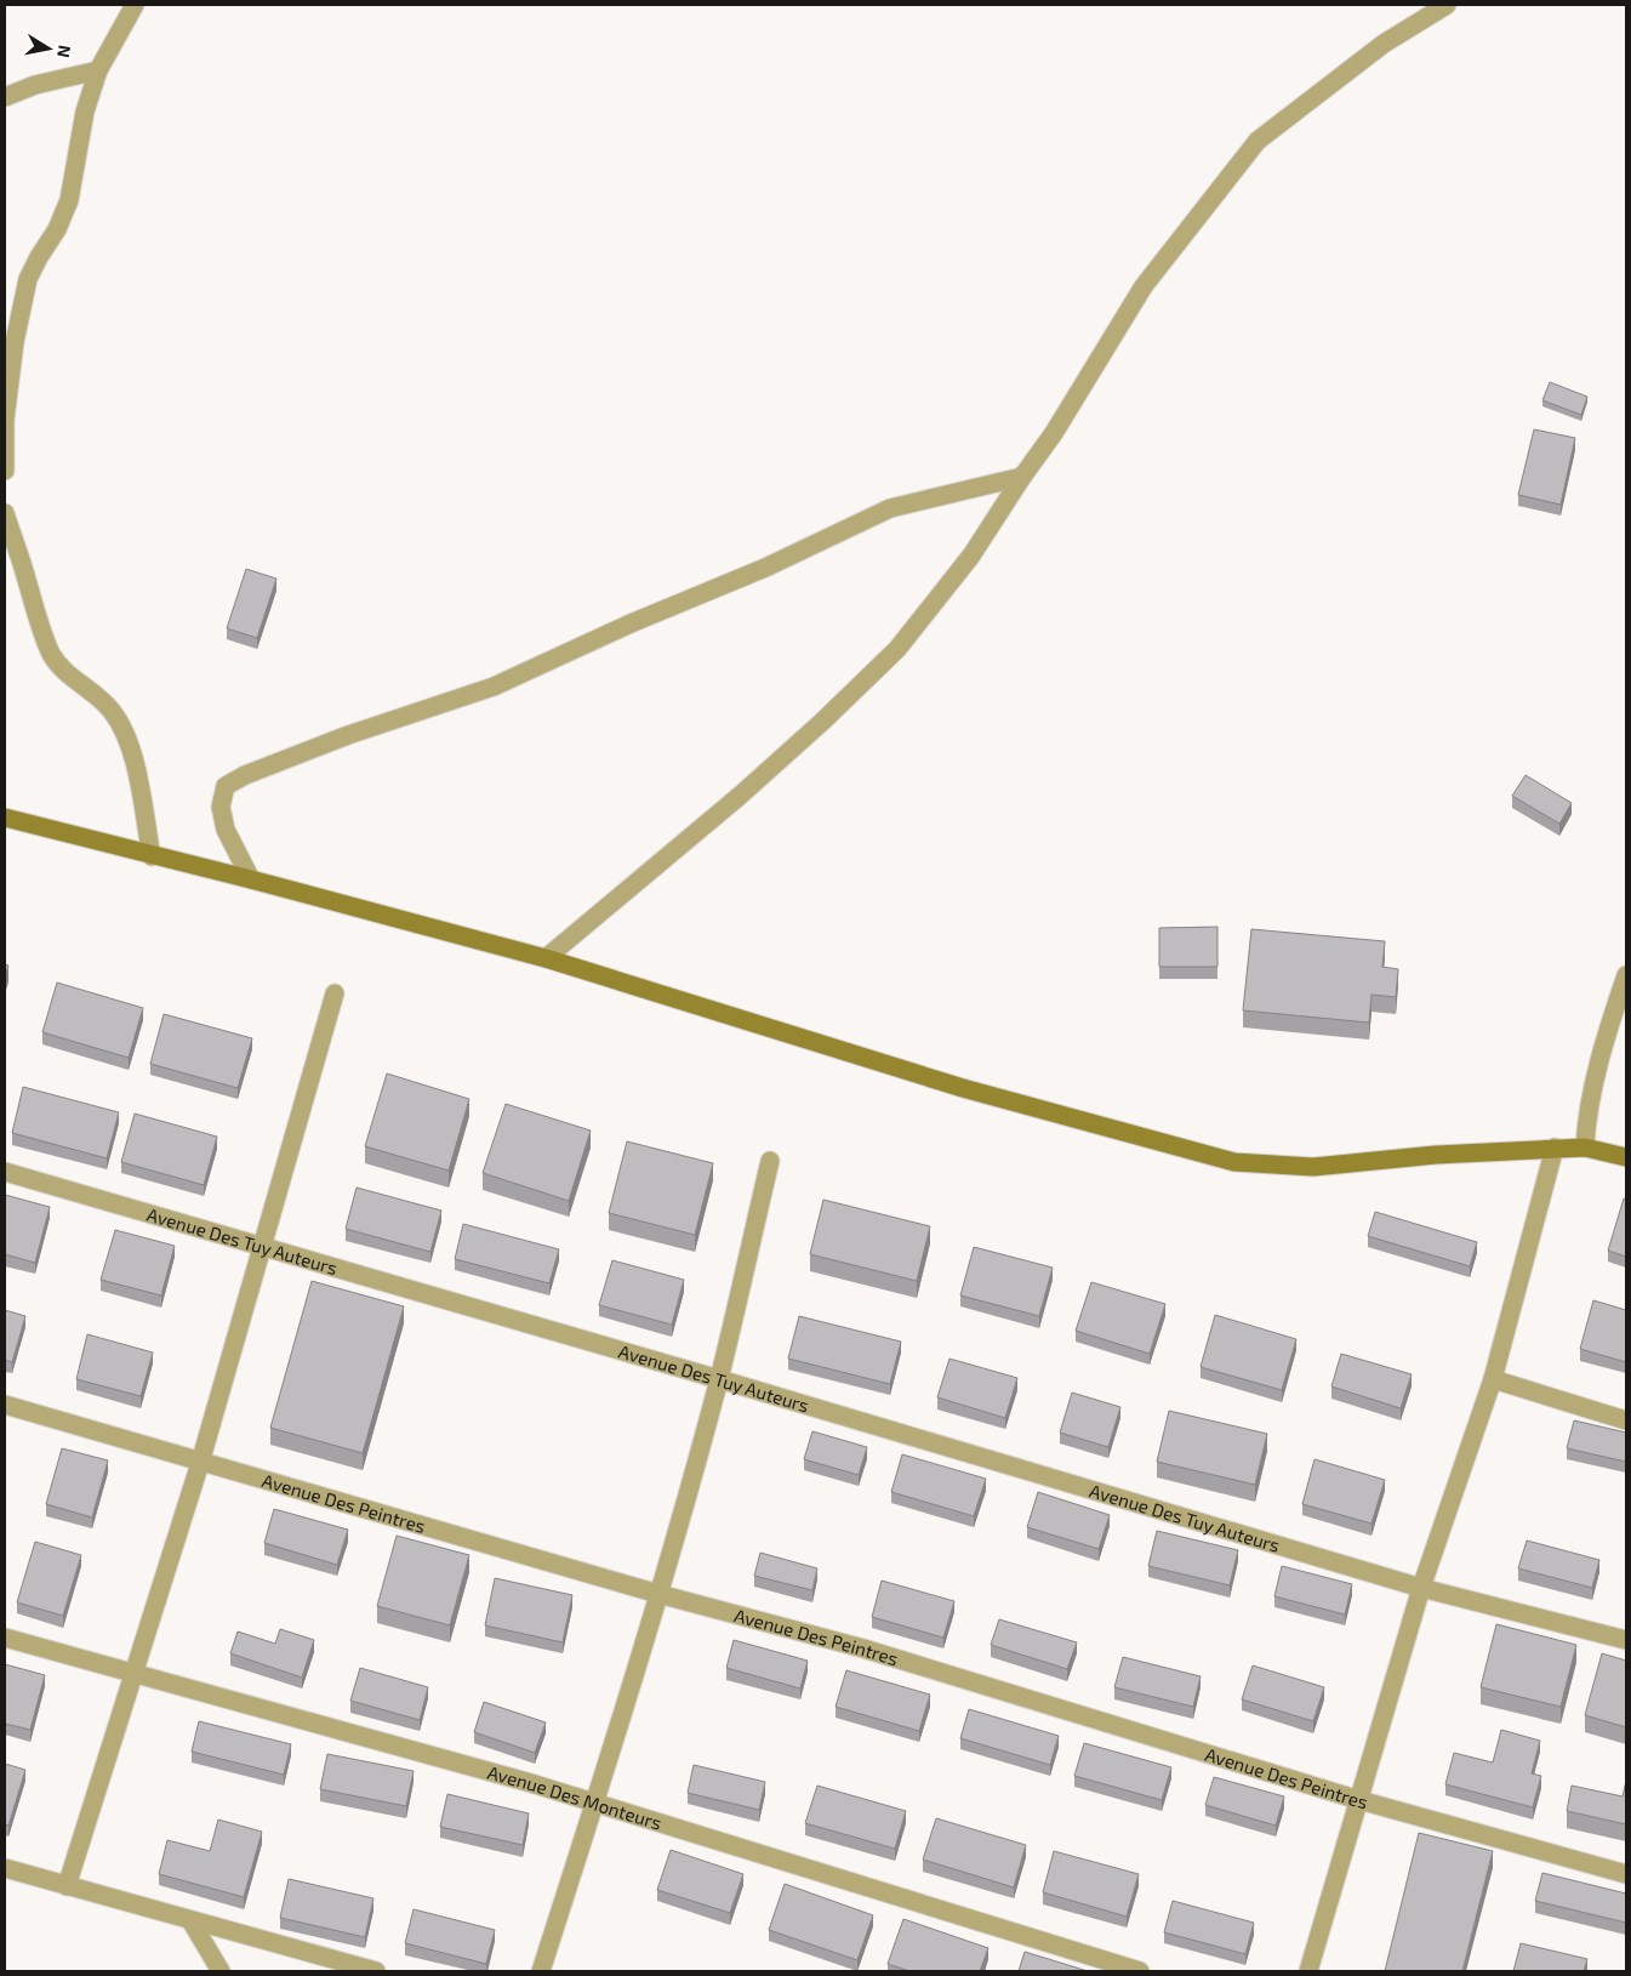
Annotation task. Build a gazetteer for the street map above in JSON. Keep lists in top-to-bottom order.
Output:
{
  "streets": {
    "street": ["Avenue Des Tuy Auteurs", "Avenue Des Peintres", "Avenue Des Monteurs"]
  },
  "north": "right"
}
